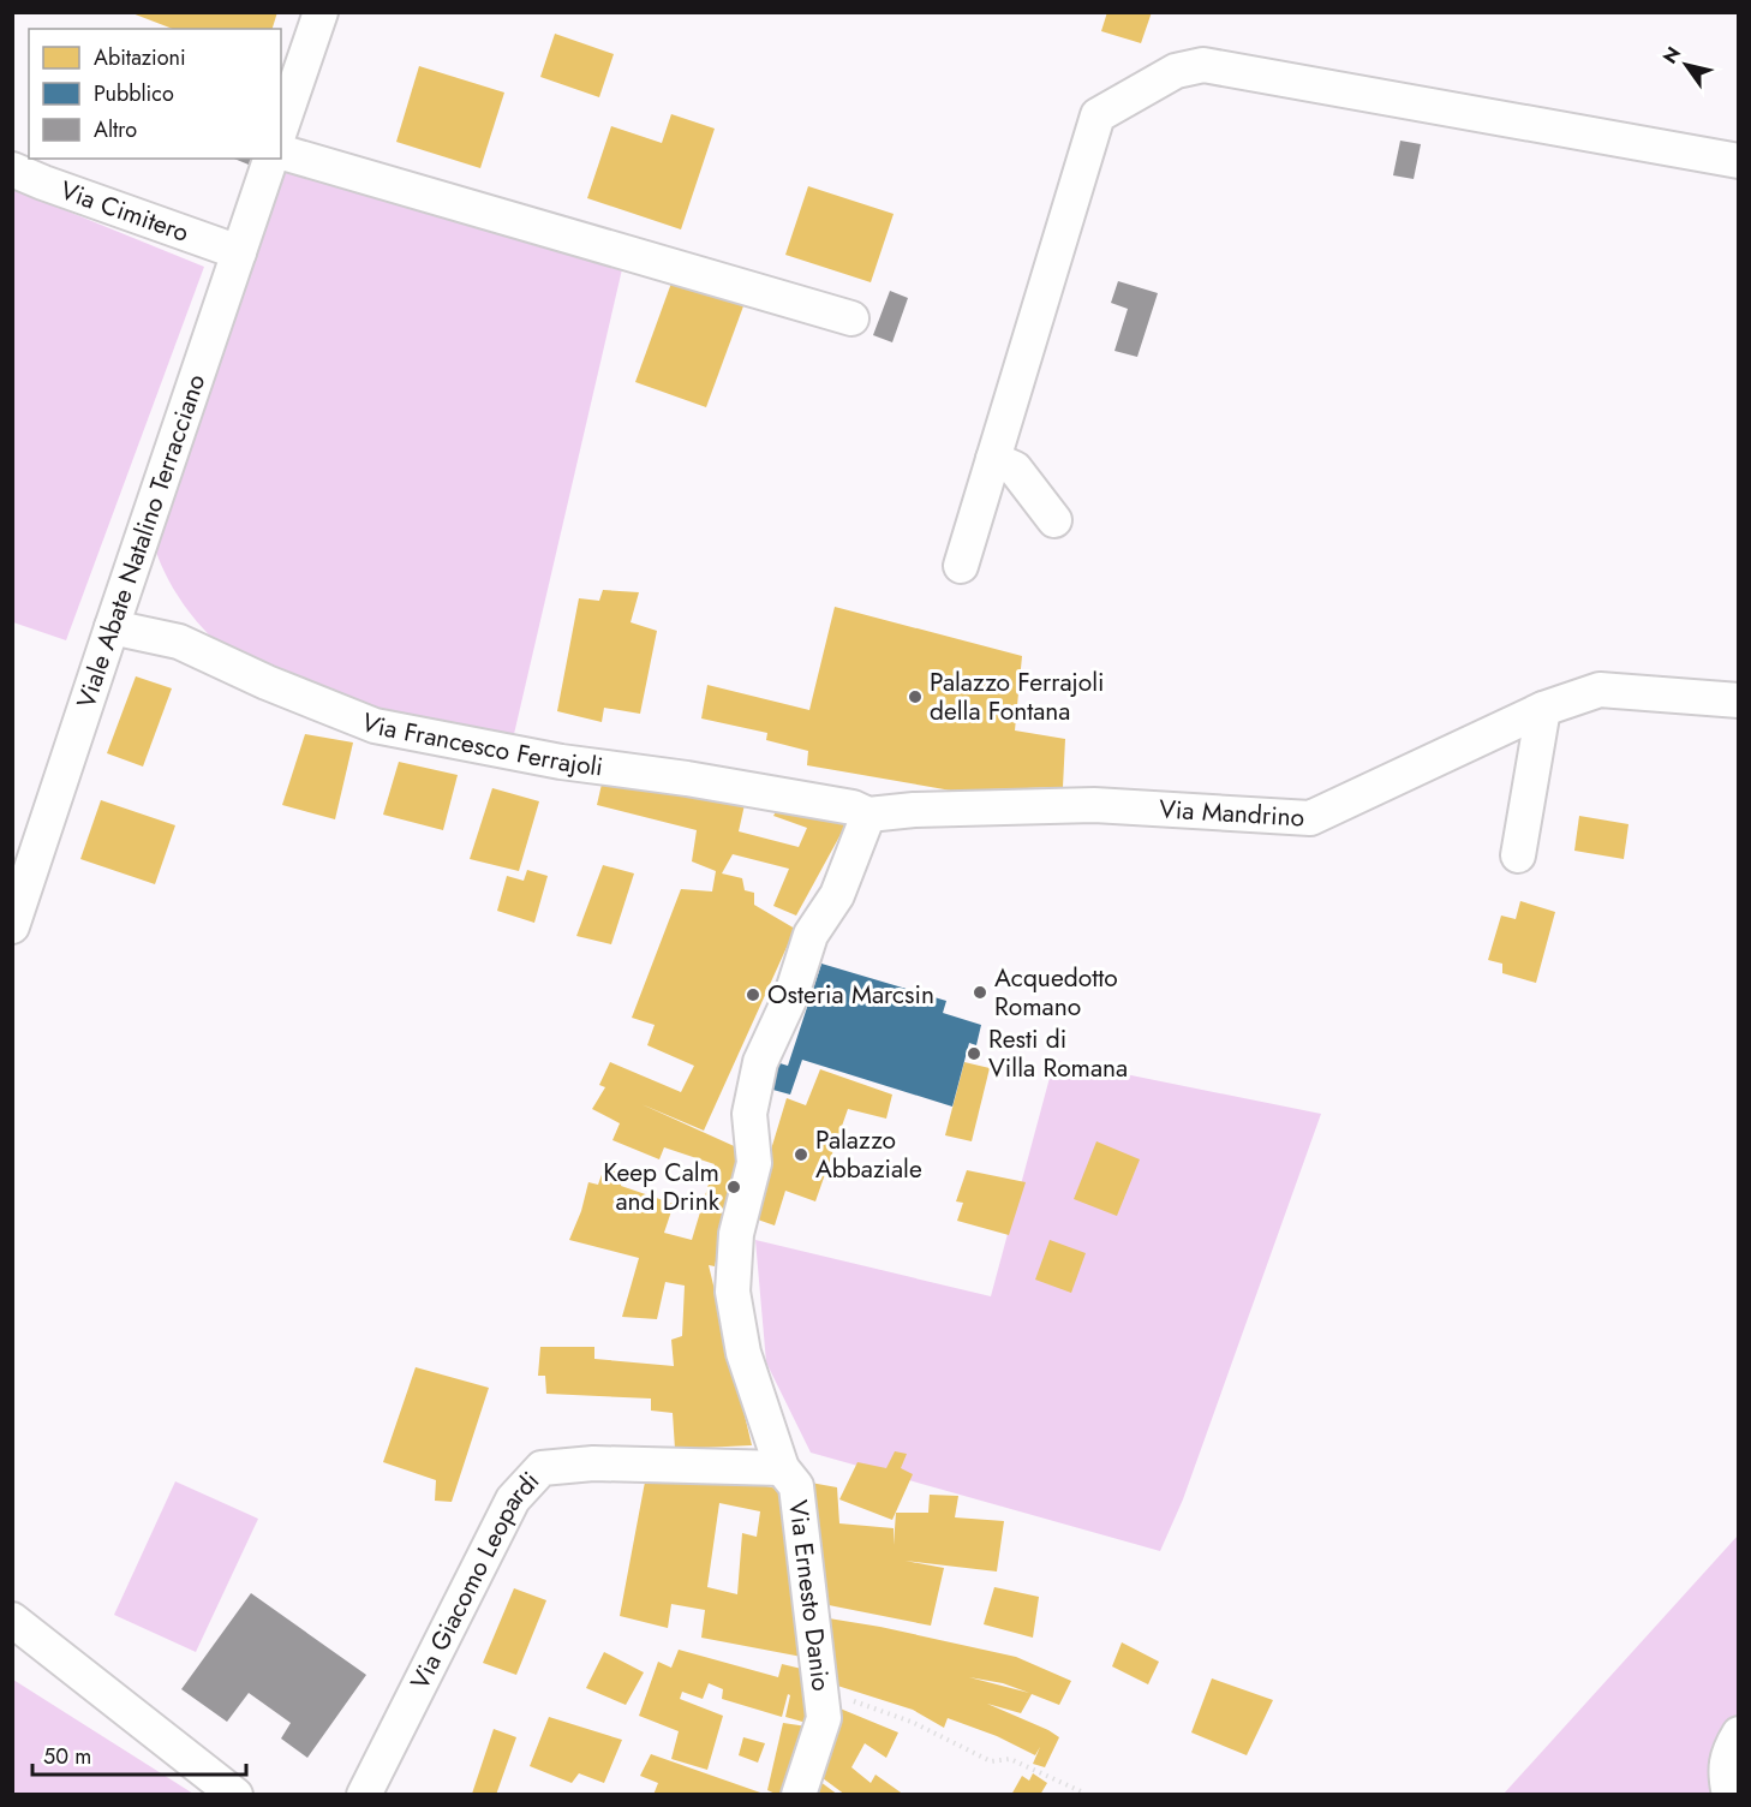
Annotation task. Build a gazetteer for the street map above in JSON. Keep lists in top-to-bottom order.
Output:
{
  "streets": {
    "street": [
      "Via Cimitero",
      "Viale Abate Natalino Terracciano",
      "Via Francesco Ferrajoli",
      "Via Mandrino",
      "Via Giacomo Leopardi",
      "Via Ernesto Danio"
    ]
  },
  "crossings": [
    ["Via Cimitero", "Viale Abate Natalino Terracciano"],
    ["Viale Abate Natalino Terracciano", "Via Francesco Ferrajoli"],
    ["Via Francesco Ferrajoli", "Via Mandrino"],
    ["Via Francesco Ferrajoli", "Via Ernesto Danio"],
    ["Via Mandrino", "Via Ernesto Danio"],
    ["Via Giacomo Leopardi", "Via Ernesto Danio"]
  ],
  "places": [
    "Palazzo Ferrajoli della Fontana",
    "Acquedotto Romano",
    "Osteria Marcsin",
    "Resti di Villa Romana",
    "Palazzo Abbaziale",
    "Keep Calm and Drink"
  ],
  "legend": ["Abitazioni", "Pubblico", "Altro"],
  "scale_bar": "50 m",
  "north": "top left"
}
